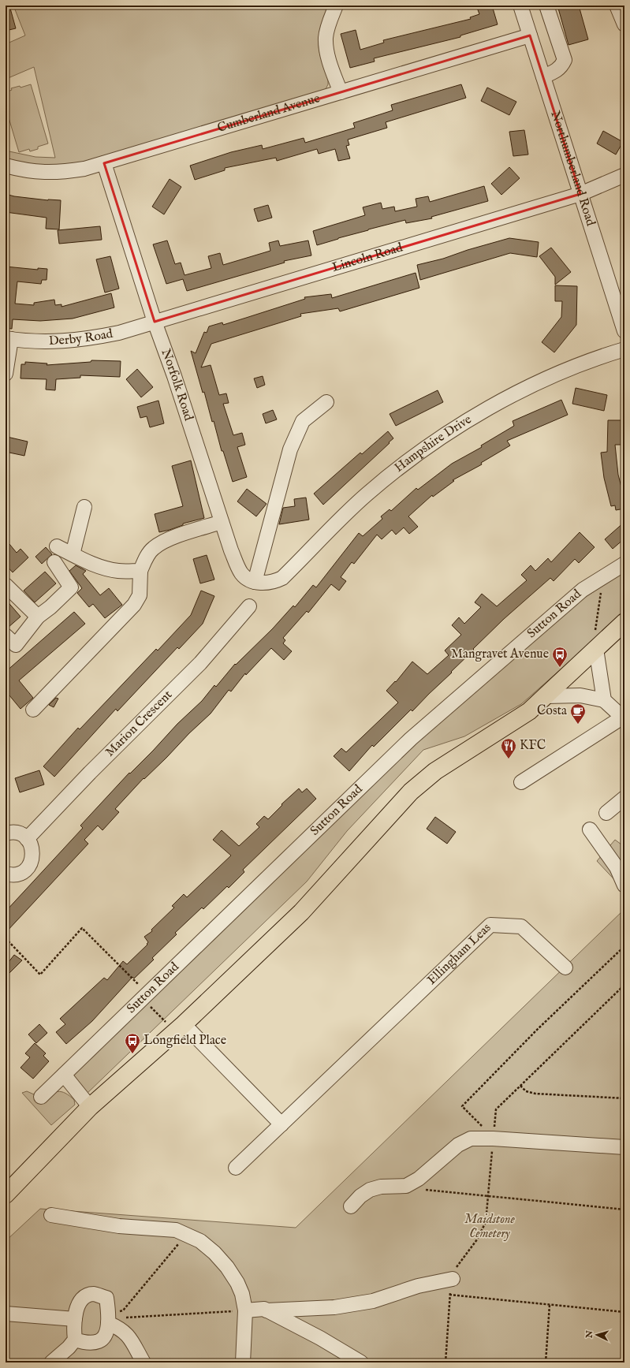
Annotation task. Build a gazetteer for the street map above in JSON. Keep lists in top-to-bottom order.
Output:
{
  "streets": {
    "street": [
      "Cumberland Avenue",
      "Northumberland Road",
      "Lincoln Road",
      "Derby Road",
      "Norfolk Road",
      "Hampshire Drive",
      "Sutton Road",
      "Marion Crescent",
      "Ellingham Leas"
    ]
  },
  "crossings": [
    ["Cumberland Avenue", "Northumberland Road"],
    ["Cumberland Avenue", "Norfolk Road"],
    ["Northumberland Road", "Lincoln Road"],
    ["Lincoln Road", "Derby Road"],
    ["Lincoln Road", "Norfolk Road"],
    ["Derby Road", "Norfolk Road"],
    ["Norfolk Road", "Hampshire Drive"]
  ],
  "parks": ["Maidstone Cemetery"],
  "places": {
    "bus stop": ["Mangravet Avenue", "Longfield Place"],
    "cafe": ["Costa"],
    "restaurant": ["KFC"]
  },
  "north": "left"
}
